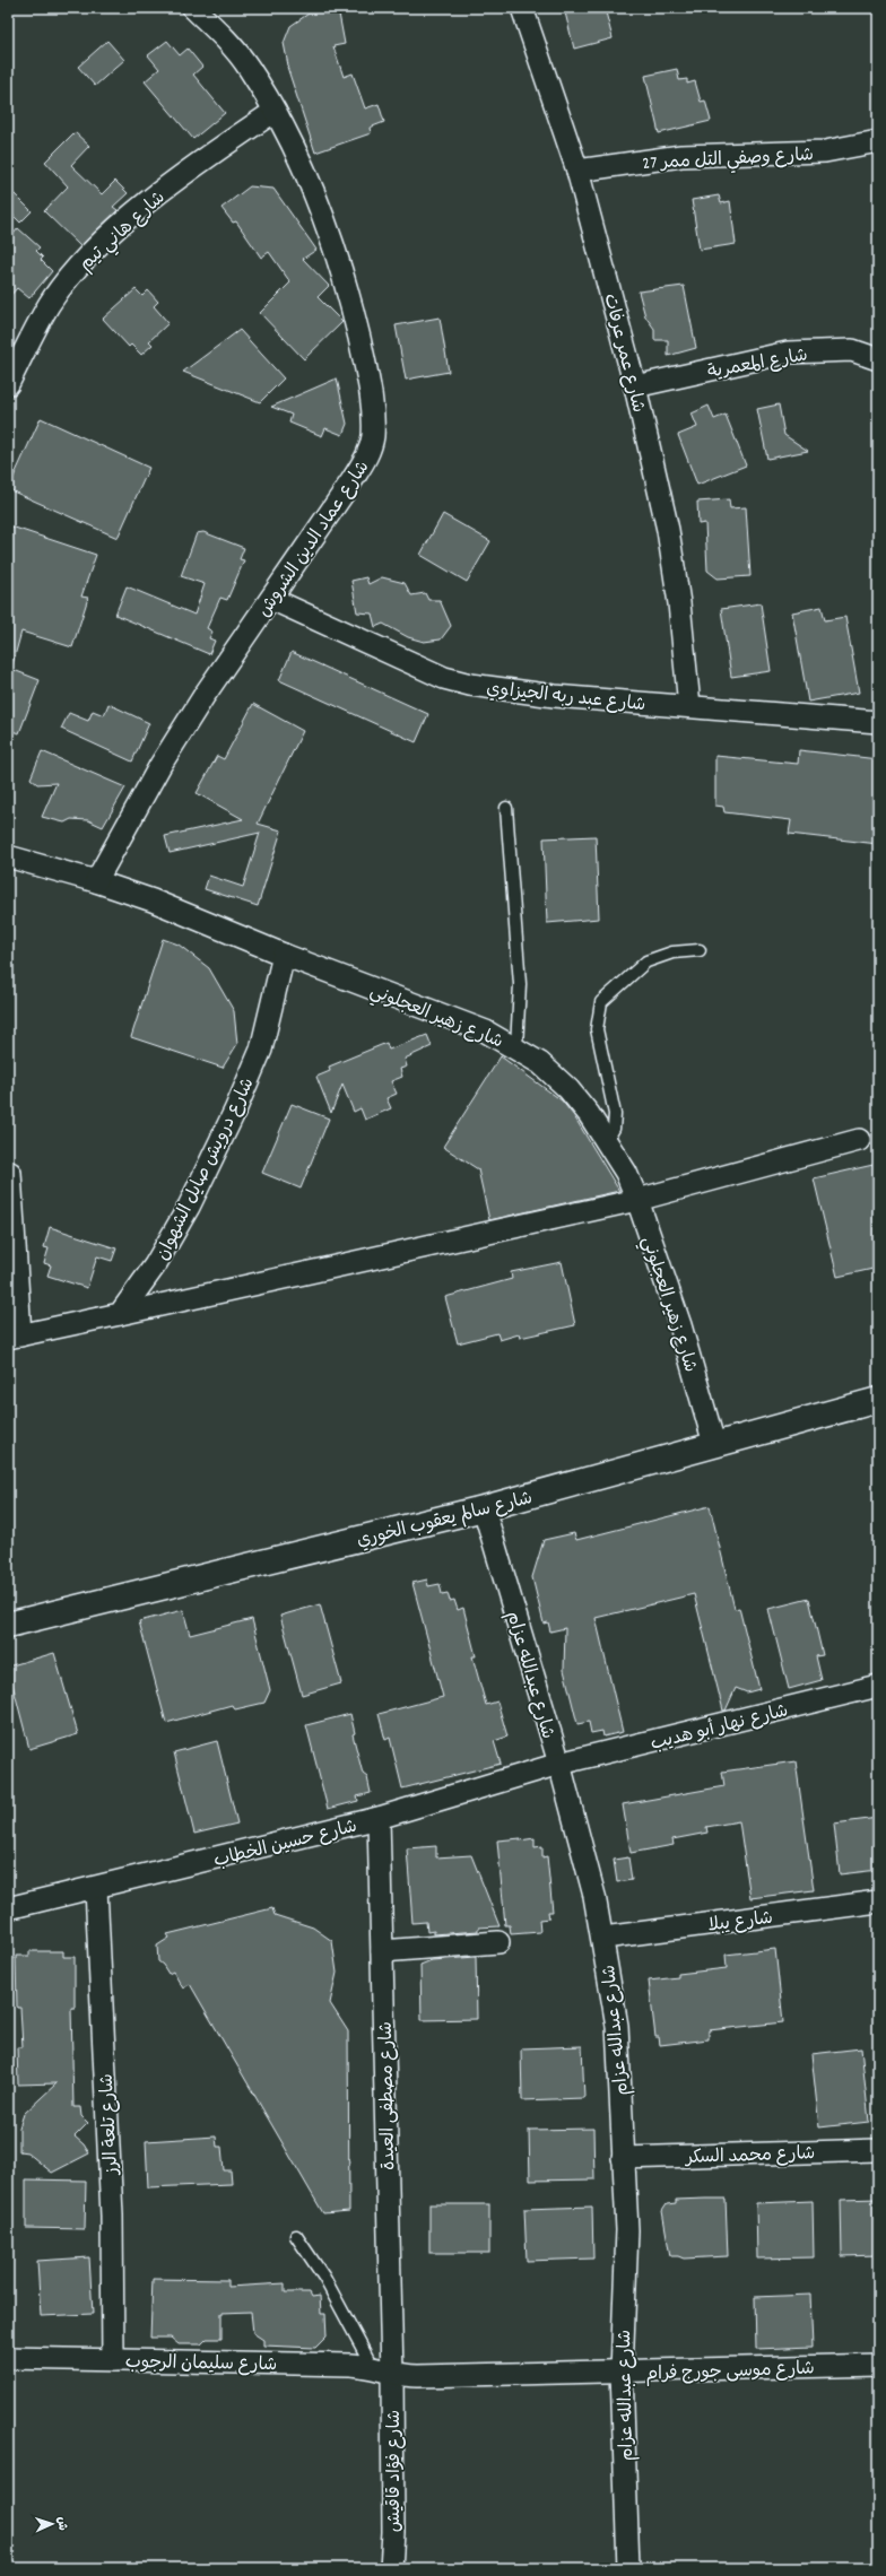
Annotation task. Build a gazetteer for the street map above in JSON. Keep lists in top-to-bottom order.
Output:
{
  "streets": {
    "street": [
      "شارع وصفي التل ممر 27",
      "شارع هاني تيم",
      "شارع عمر عرفات",
      "شارع المعمرية",
      "شارع عماد الدين الشروش",
      "شارع عبد ربه الجيزاوي",
      "شارع زهير العجلوني",
      "شارع درويش صايل الشهوان",
      "شارع سالم يعقوب الخوري",
      "شارع عبدالله عزام",
      "شارع نهار أبو هديب",
      "شارع حسين الخطاب",
      "شارع يبلا",
      "شارع مصطفى العيدة",
      "شارع تلعة الرز",
      "شارع محمد السكر",
      "شارع سليمان الرجوب",
      "شارع موسى جورج فرام",
      "شارع فؤاد قاقيش"
    ]
  },
  "crossings": [
    ["شارع وصفي التل ممر 27", "شارع عمر عرفات"],
    ["شارع هاني تيم", "شارع عماد الدين الشروش"],
    ["شارع عمر عرفات", "شارع المعمرية"],
    ["شارع عمر عرفات", "شارع عبد ربه الجيزاوي"],
    ["شارع عماد الدين الشروش", "شارع عبد ربه الجيزاوي"],
    ["شارع عماد الدين الشروش", "شارع زهير العجلوني"],
    ["شارع زهير العجلوني", "شارع درويش صايل الشهوان"],
    ["شارع زهير العجلوني", "شارع سالم يعقوب الخوري"],
    ["شارع سالم يعقوب الخوري", "شارع عبدالله عزام"],
    ["شارع عبدالله عزام", "شارع نهار أبو هديب"],
    ["شارع عبدالله عزام", "شارع حسين الخطاب"],
    ["شارع عبدالله عزام", "شارع يبلا"],
    ["شارع عبدالله عزام", "شارع محمد السكر"],
    ["شارع عبدالله عزام", "شارع موسى جورج فرام"],
    ["شارع نهار أبو هديب", "شارع حسين الخطاب"],
    ["شارع حسين الخطاب", "شارع مصطفى العيدة"],
    ["شارع حسين الخطاب", "شارع تلعة الرز"],
    ["شارع مصطفى العيدة", "شارع سليمان الرجوب"],
    ["شارع مصطفى العيدة", "شارع موسى جورج فرام"],
    ["شارع مصطفى العيدة", "شارع فؤاد قاقيش"],
    ["شارع تلعة الرز", "شارع سليمان الرجوب"],
    ["شارع سليمان الرجوب", "شارع موسى جورج فرام"],
    ["شارع سليمان الرجوب", "شارع فؤاد قاقيش"],
    ["شارع موسى جورج فرام", "شارع فؤاد قاقيش"]
  ],
  "north": "right"
}
